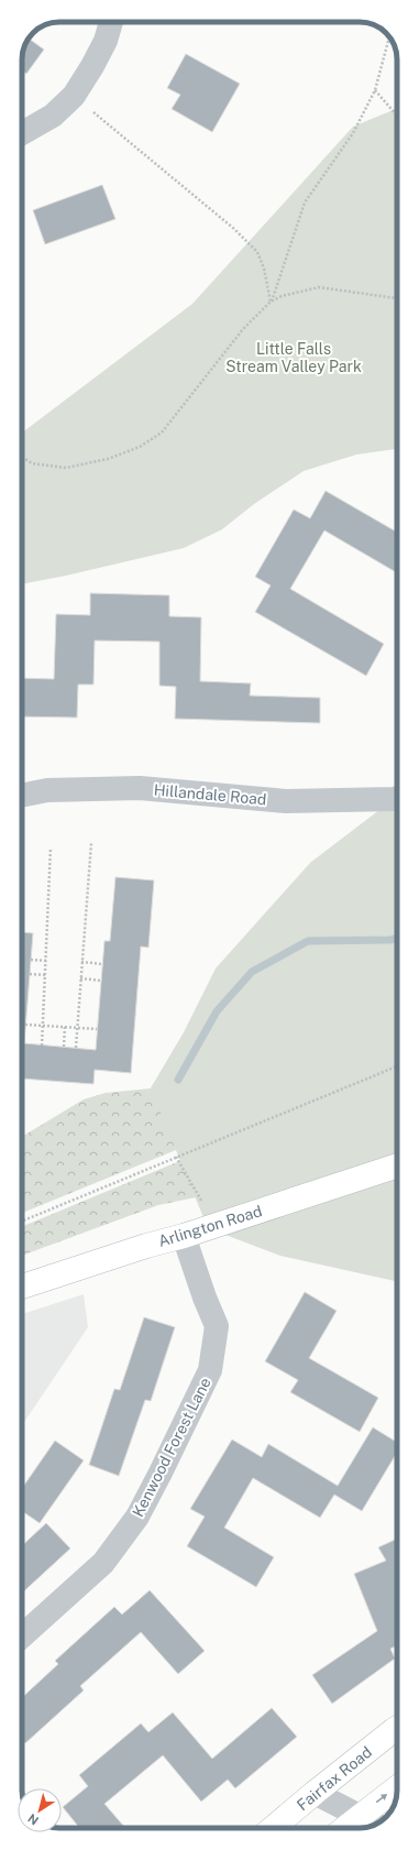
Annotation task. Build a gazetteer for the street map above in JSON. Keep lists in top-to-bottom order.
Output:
{
  "streets": {
    "main road": ["Arlington Road", "Fairfax Road"],
    "street": ["Hillandale Road", "Kenwood Forest Lane"]
  },
  "crossings": [
    ["Arlington Road", "Kenwood Forest Lane"]
  ],
  "parks": ["Little Falls Stream Valley Park"],
  "north": "bottom left"
}
